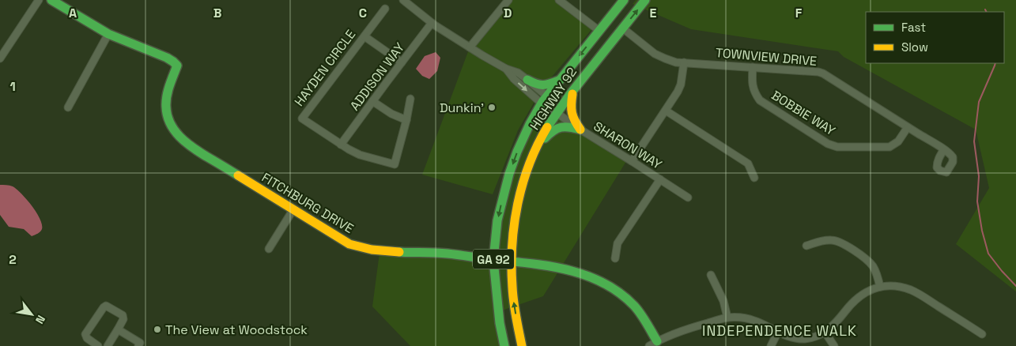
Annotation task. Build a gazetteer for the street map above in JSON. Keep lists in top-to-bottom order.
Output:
{
  "streets": {
    "main road": ["HIGHWAY 92", "FITCHBURG DRIVE", "GA 92"],
    "street": [
      "TOWNVIEW DRIVE",
      "HAYDEN CIRCLE",
      "ADDISON WAY",
      "BOBBIE WAY",
      "SHARON WAY"
    ]
  },
  "crossings": [
    ["TOWNVIEW DRIVE", "HIGHWAY 92"],
    ["TOWNVIEW DRIVE", "BOBBIE WAY"],
    ["HAYDEN CIRCLE", "ADDISON WAY"],
    ["HIGHWAY 92", "SHARON WAY"],
    ["HIGHWAY 92", "FITCHBURG DRIVE"]
  ],
  "districts": ["INDEPENDENCE WALK"],
  "places": ["Dunkin'", "The View at Woodstock"],
  "legend": ["Fast", "Slow"],
  "north": "bottom right",
  "grid": {
    "columns": [
      "A",
      "B",
      "C",
      "D",
      "E",
      "F"
    ],
    "rows": ["1", "2"]
  }
}
